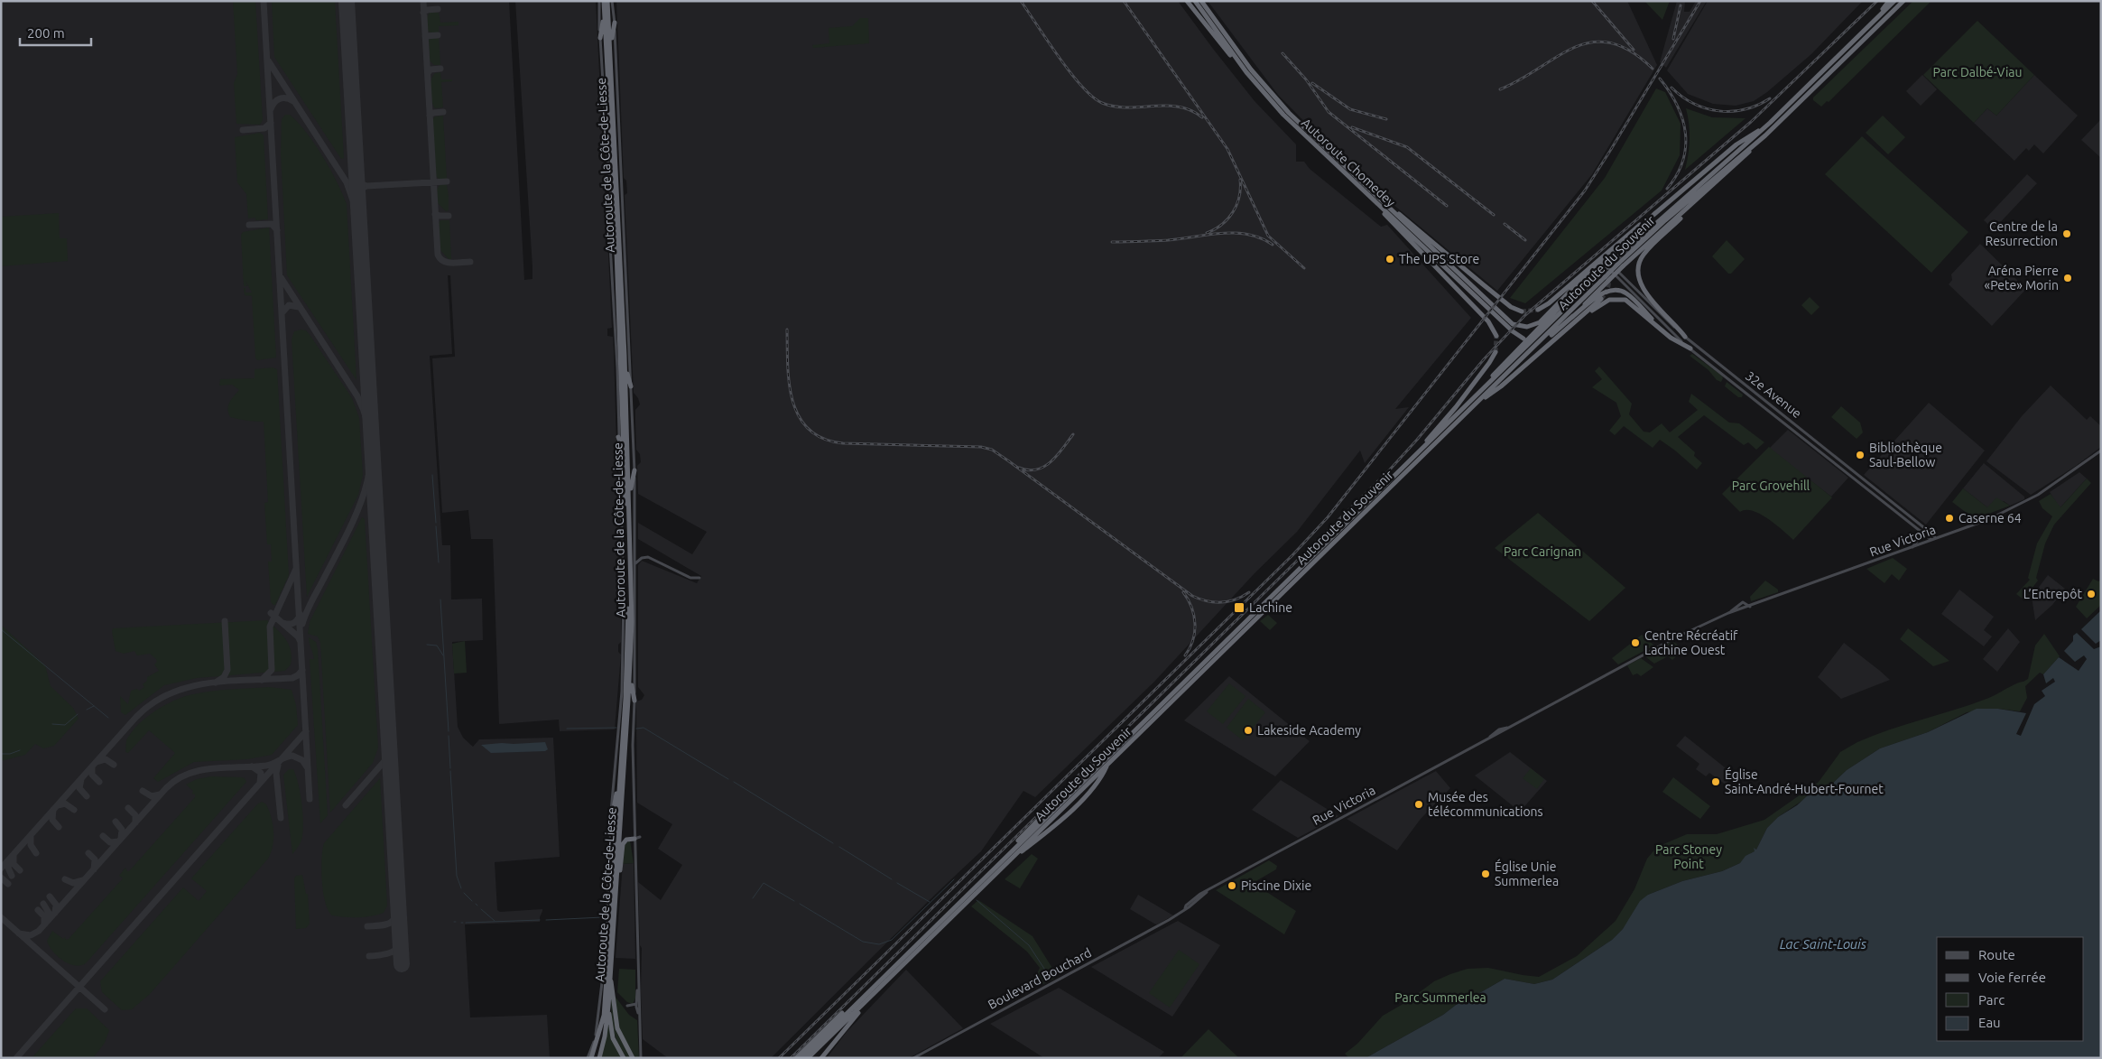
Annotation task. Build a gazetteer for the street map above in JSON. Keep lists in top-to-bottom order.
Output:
{
  "streets": {
    "highway": ["Autoroute Chomedey", "Autoroute de la Côte-de-Liesse", "Autoroute du Souvenir"],
    "main road": ["32e Avenue", "Rue Victoria", "Boulevard Bouchard"]
  },
  "crossings": [
    ["32e Avenue", "Rue Victoria"],
    ["Rue Victoria", "Boulevard Bouchard"]
  ],
  "water": ["Lac Saint-Louis"],
  "parks": [
    "Parc Dalbé-Viau",
    "Parc Grovehill",
    "Parc Carignan",
    "Parc Stoney Point",
    "Parc Summerlea"
  ],
  "places": {
    "other": [
      "Centre de la Resurrection",
      "The UPS Store",
      "Aréna Pierre «Pete» Morin",
      "Bibliothèque Saul-Bellow",
      "Caserne 64",
      "L’Entrepôt",
      "Centre Récréatif Lachine Ouest",
      "Lakeside Academy",
      "Église Saint-André-Hubert-Fournet",
      "Musée des télécommunications",
      "Église Unie Summerlea",
      "Piscine Dixie"
    ],
    "transit": ["Lachine"]
  },
  "legend": [
    "Route",
    "Voie ferrée",
    "Parc",
    "Eau"
  ],
  "scale_bar": "200 m"
}
